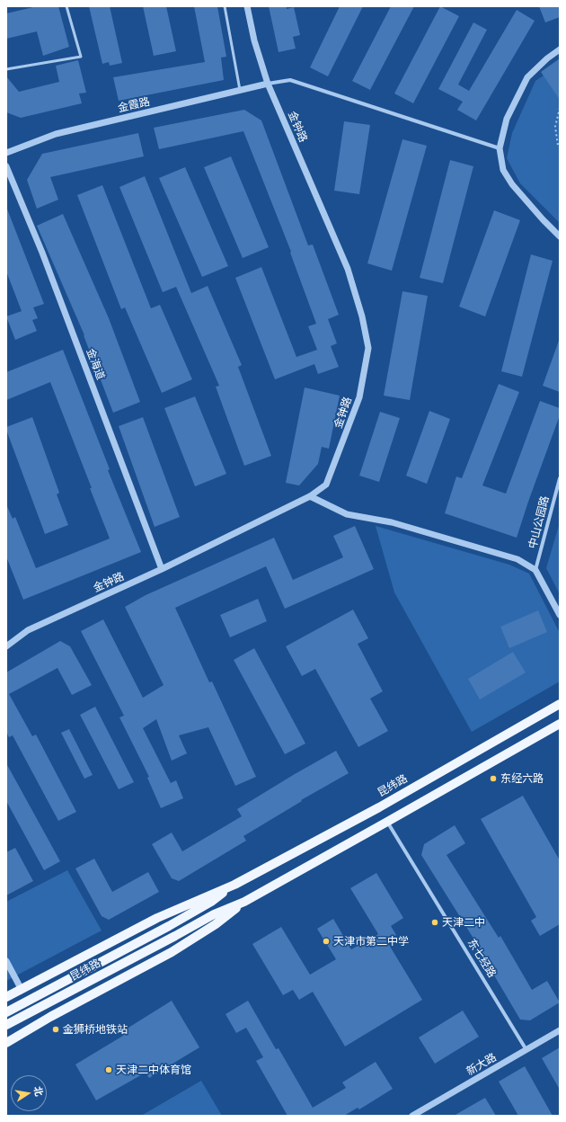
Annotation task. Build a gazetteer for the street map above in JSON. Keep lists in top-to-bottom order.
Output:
{
  "streets": {
    "main road": ["昆纬路"],
    "street": [
      "金霞路",
      "金钟路",
      "金海道",
      "中山公园路",
      "东七经路",
      "新大路"
    ]
  },
  "crossings": [
    ["金霞路", "金钟路"],
    ["金钟路", "金海道"],
    ["东七经路", "新大路"]
  ],
  "places": [
    "东经六路",
    "天津二中",
    "天津市第二中学",
    "金狮桥地铁站",
    "天津二中体育馆"
  ],
  "north": "right"
}
